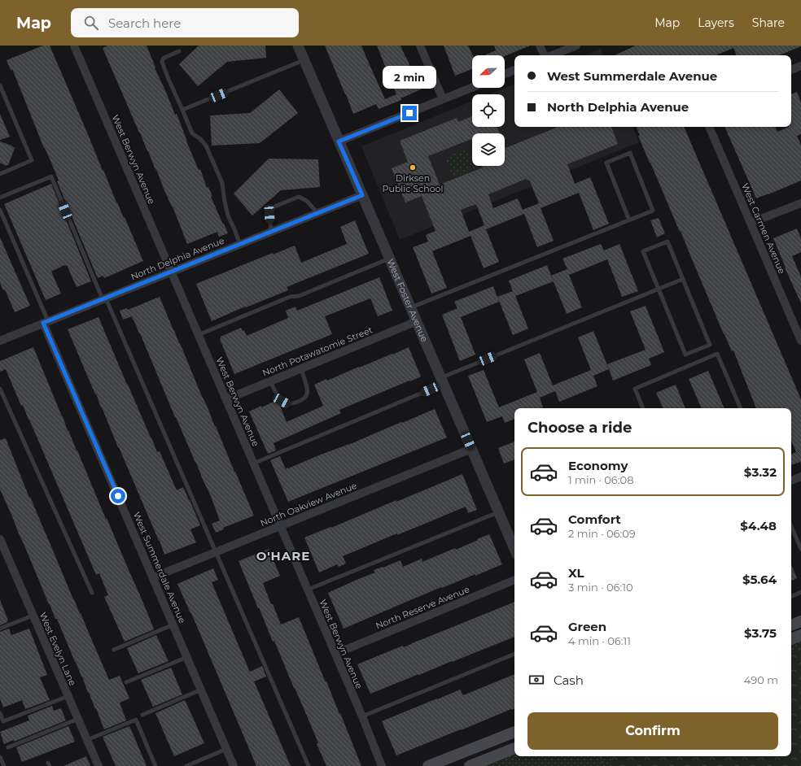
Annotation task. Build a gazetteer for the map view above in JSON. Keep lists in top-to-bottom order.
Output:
{
  "streets": {
    "street": [
      "West Berwyn Avenue",
      "West Carmen Avenue",
      "North Delphia Avenue",
      "West Foster Avenue",
      "North Potawatomie Street",
      "North Oakview Avenue",
      "West Summerdale Avenue",
      "North Reserve Avenue",
      "West Evelyn Lane"
    ]
  },
  "crossings": [
    ["West Berwyn Avenue", "North Delphia Avenue"],
    ["West Berwyn Avenue", "North Potawatomie Street"],
    ["West Berwyn Avenue", "North Oakview Avenue"],
    ["West Berwyn Avenue", "North Reserve Avenue"],
    ["North Delphia Avenue", "West Foster Avenue"],
    ["North Delphia Avenue", "West Summerdale Avenue"],
    ["West Foster Avenue", "North Potawatomie Street"],
    ["West Foster Avenue", "North Oakview Avenue"],
    ["North Oakview Avenue", "West Summerdale Avenue"]
  ],
  "districts": ["O'HARE"],
  "places": ["Dirksen Public School"],
  "north": "left",
  "page": {
    "header": "Map",
    "search": "Search here",
    "nav": ["Map", "Layers", "Share"],
    "banner": ["West Summerdale Avenue", "North Delphia Avenue"],
    "bubble": "2 min",
    "heading": "Choose a ride",
    "list": [
      {
        "name": "Economy",
        "note": "1 min · 06:08",
        "value": "$3.32"
      },
      {
        "name": "Comfort",
        "note": "2 min · 06:09",
        "value": "$4.48"
      },
      {
        "name": "XL",
        "note": "3 min · 06:10",
        "value": "$5.64"
      },
      {
        "name": "Green",
        "note": "4 min · 06:11",
        "value": "$3.75"
      }
    ],
    "pay": ["Cash", "490 m"],
    "buttons": "Confirm"
  }
}
